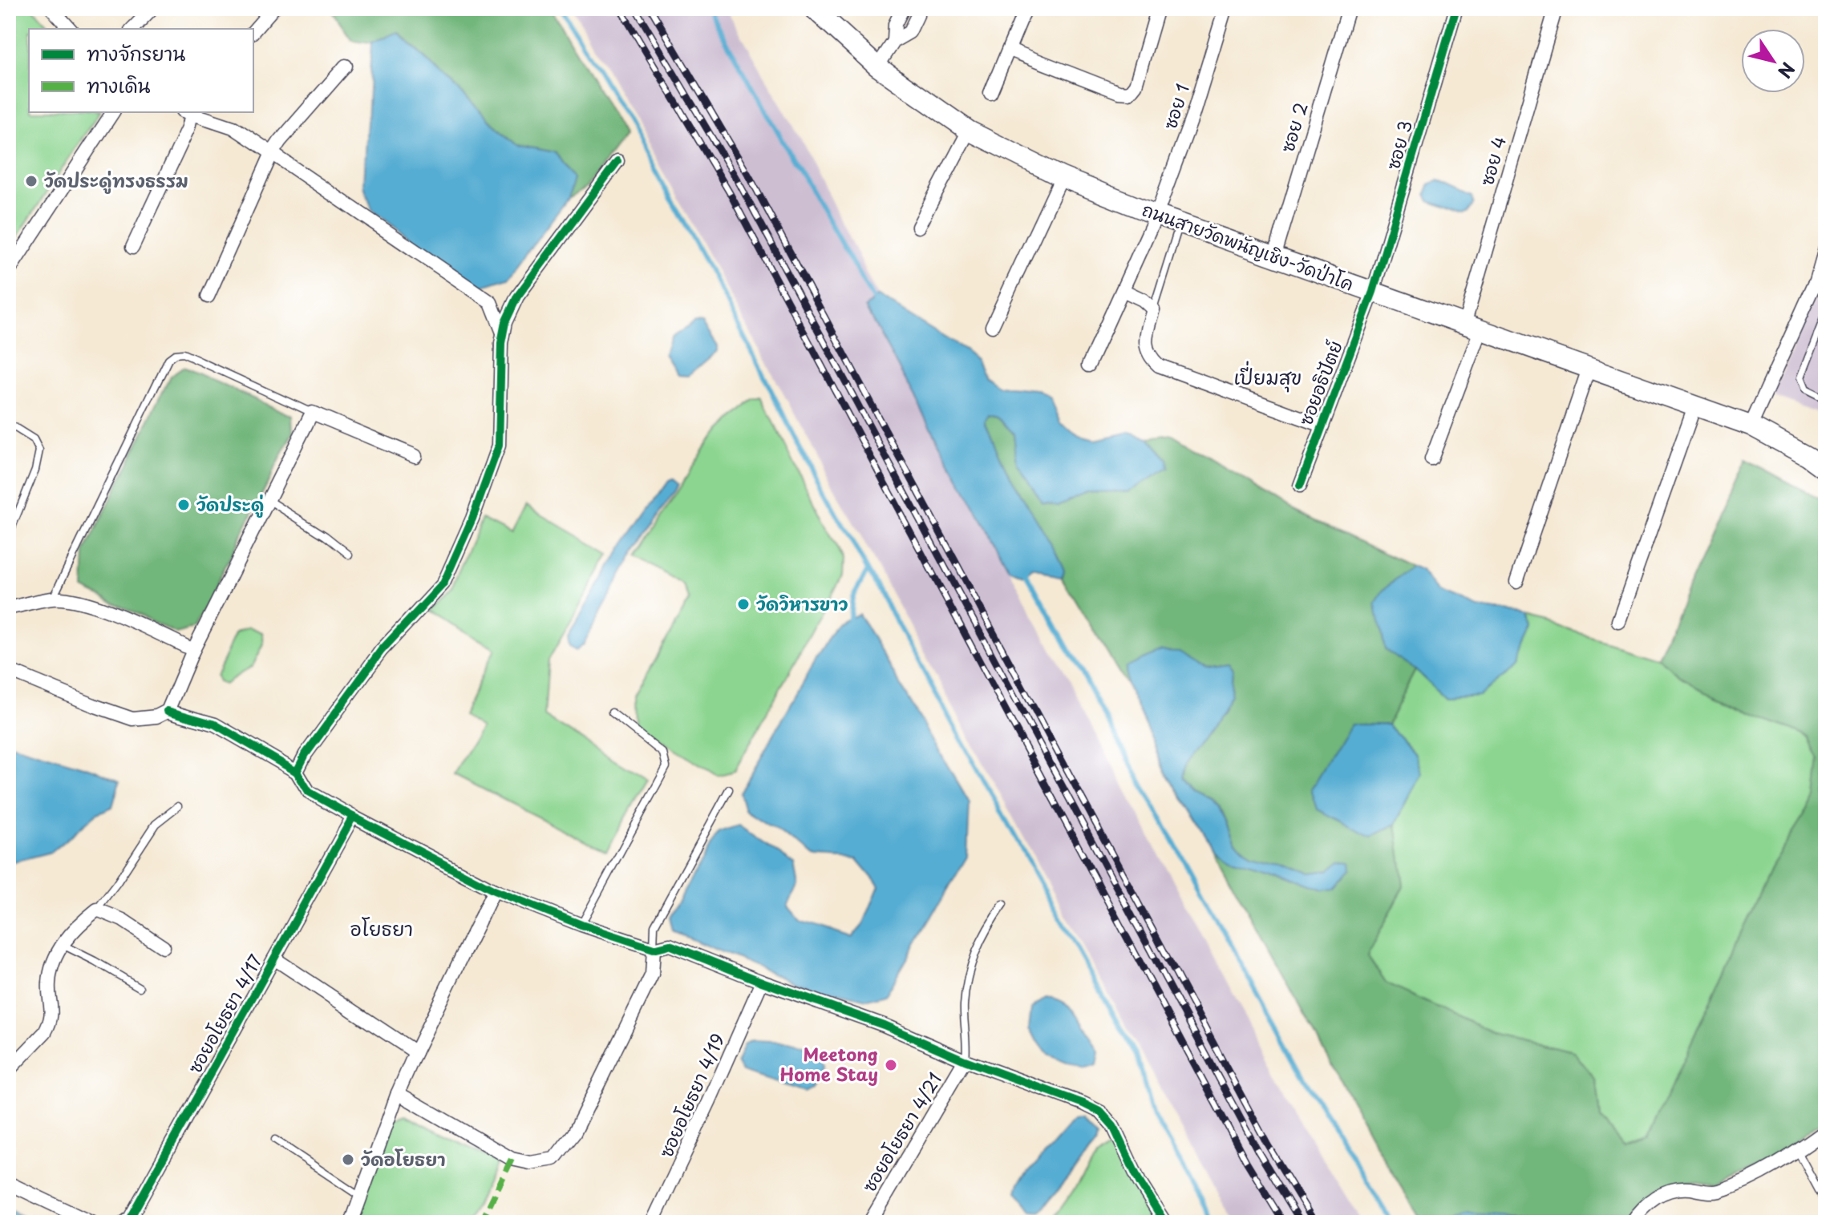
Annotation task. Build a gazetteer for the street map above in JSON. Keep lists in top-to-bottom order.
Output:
{
  "streets": {
    "main road": ["ถนนสายวัดพนัญเชิง-วัดป่าโค"],
    "street": [
      "ซอย 1",
      "ซอย 2",
      "ซอย 3",
      "ซอย 4",
      "ซอยอธิปัตย์",
      "ซอยอโยธยา 4/17",
      "ซอยอโยธยา 4/19",
      "ซอยอโยธยา 4/21"
    ]
  },
  "crossings": [
    ["ซอย 1", "ถนนสายวัดพนัญเชิง-วัดป่าโค"],
    ["ซอย 2", "ถนนสายวัดพนัญเชิง-วัดป่าโค"],
    ["ซอย 3", "ถนนสายวัดพนัญเชิง-วัดป่าโค"],
    ["ซอย 3", "ซอยอธิปัตย์"],
    ["ซอย 4", "ถนนสายวัดพนัญเชิง-วัดป่าโค"],
    ["ถนนสายวัดพนัญเชิง-วัดป่าโค", "ซอยอธิปัตย์"]
  ],
  "districts": ["เปี่ยมสุข", "อโยธยา"],
  "places": [
    "วัดประดู่ทรงธรรม",
    "วัดประดู่",
    "วัดวิหารขาว",
    "Meetong Home Stay",
    "วัดอโยธยา"
  ],
  "legend": ["ทางจักรยาน", "ทางเดิน"],
  "north": "bottom right"
}
